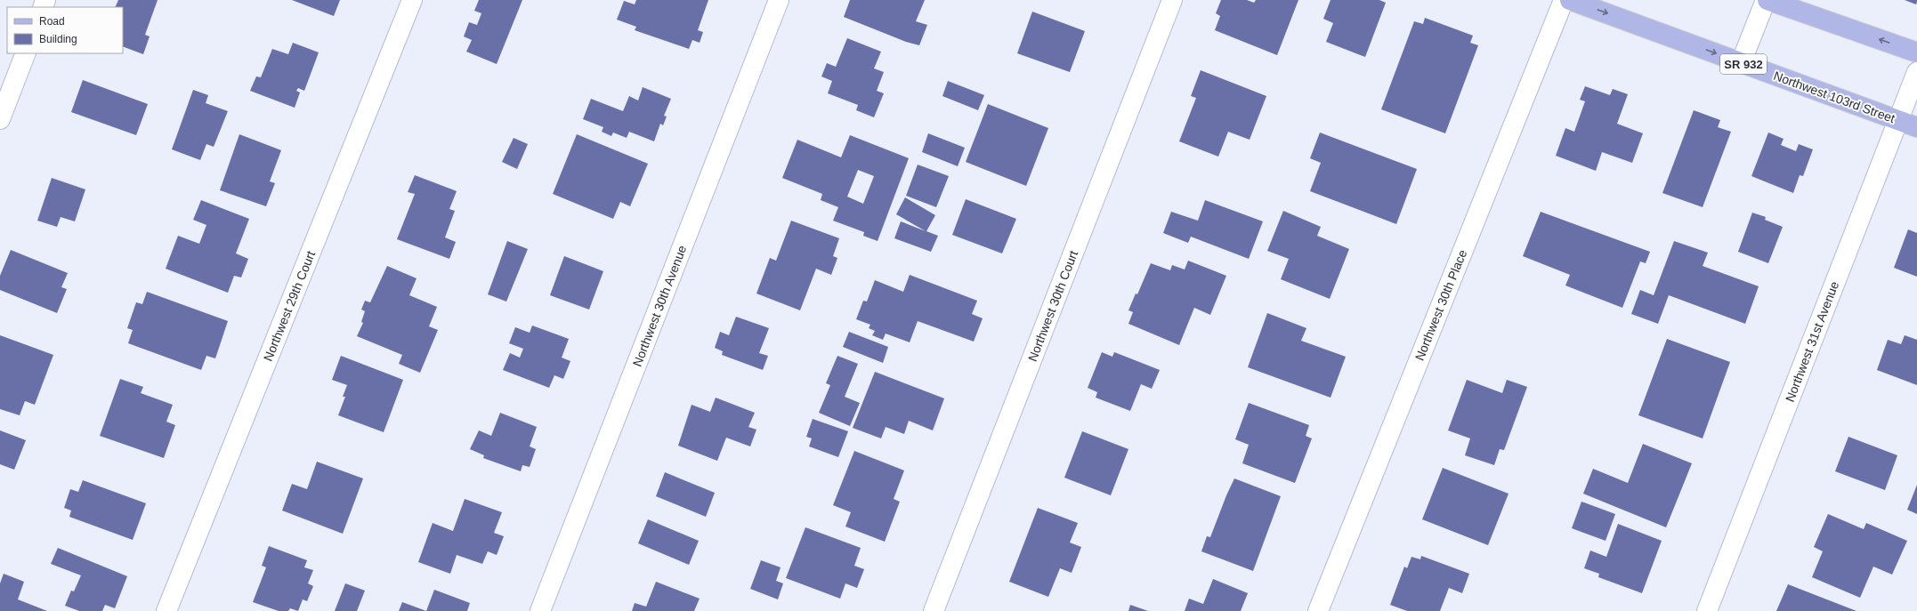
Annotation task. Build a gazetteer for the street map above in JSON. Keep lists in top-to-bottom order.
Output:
{
  "streets": {
    "main road": ["SR 932", "Northwest 103rd Street"],
    "street": [
      "Northwest 30th Place",
      "Northwest 29th Court",
      "Northwest 30th Avenue",
      "Northwest 30th Court",
      "Northwest 31st Avenue"
    ]
  },
  "crossings": [
    ["Northwest 103rd Street", "Northwest 31st Avenue"]
  ],
  "one_way": ["Northwest 103rd Street"],
  "legend": ["Road", "Building"]
}
